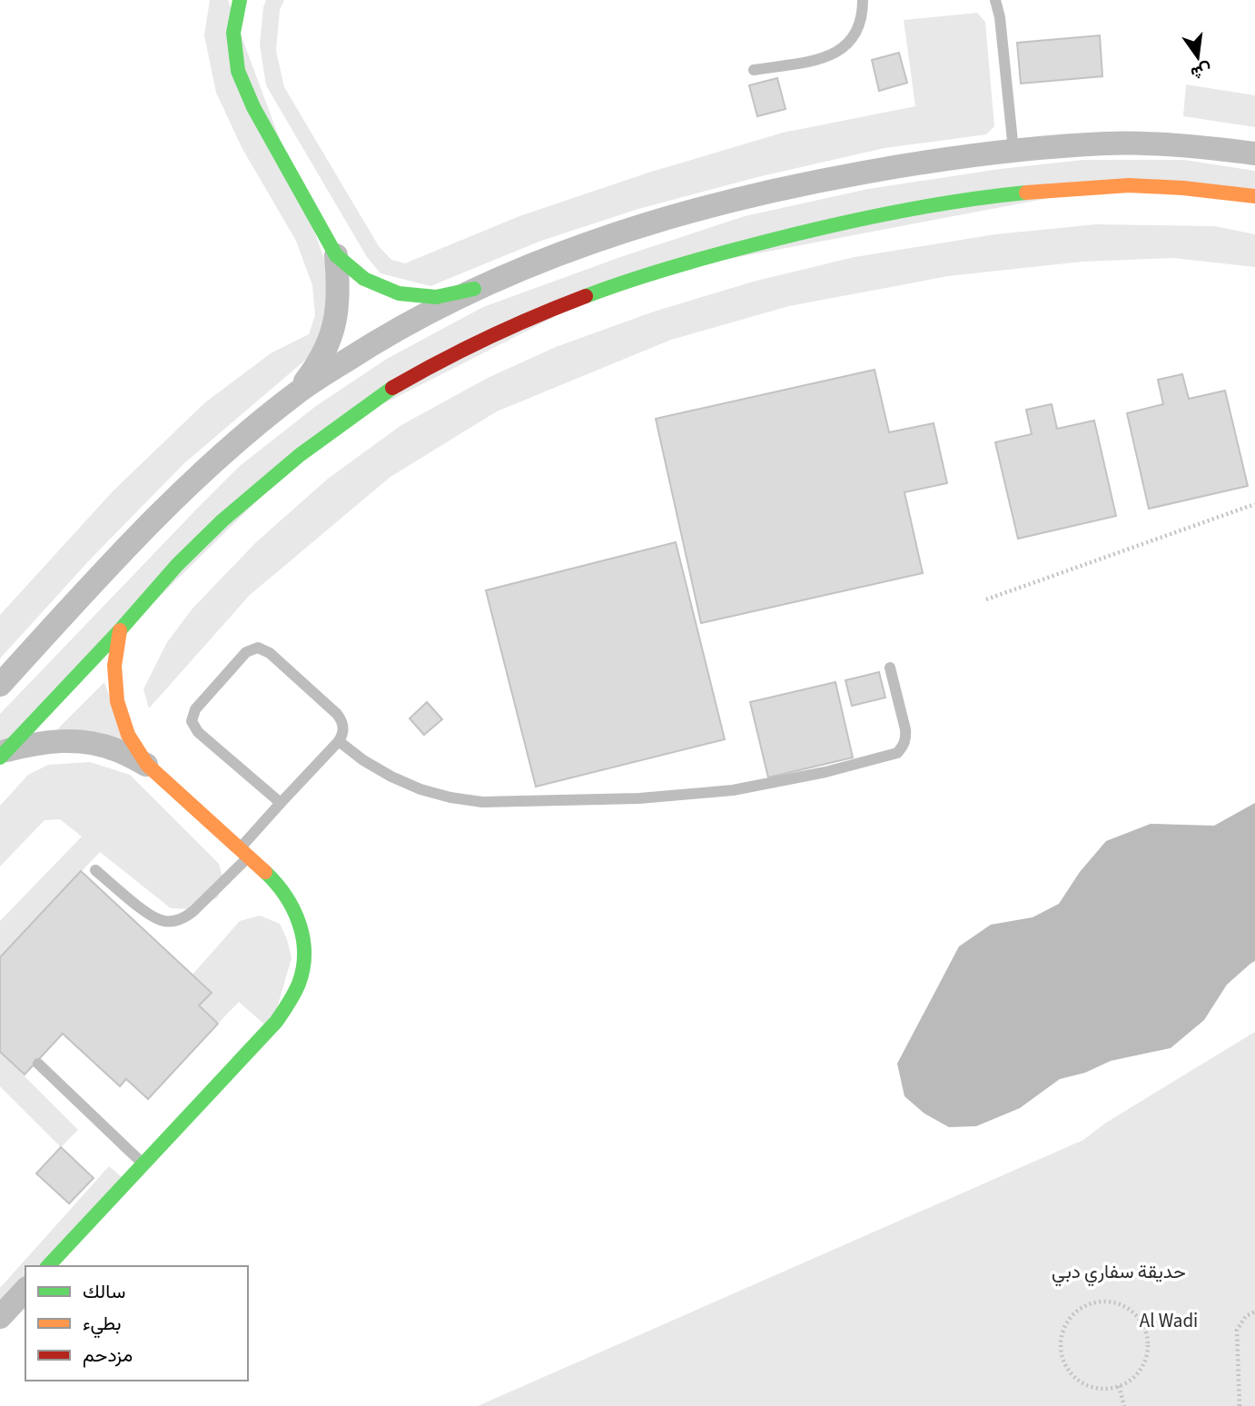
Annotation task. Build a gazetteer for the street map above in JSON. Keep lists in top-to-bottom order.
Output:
{
  "parks": ["حديقة سفاري دبي", "Al Wadi"],
  "legend": ["سالك", "بطيء", "مزدحم"],
  "north": "bottom"
}
